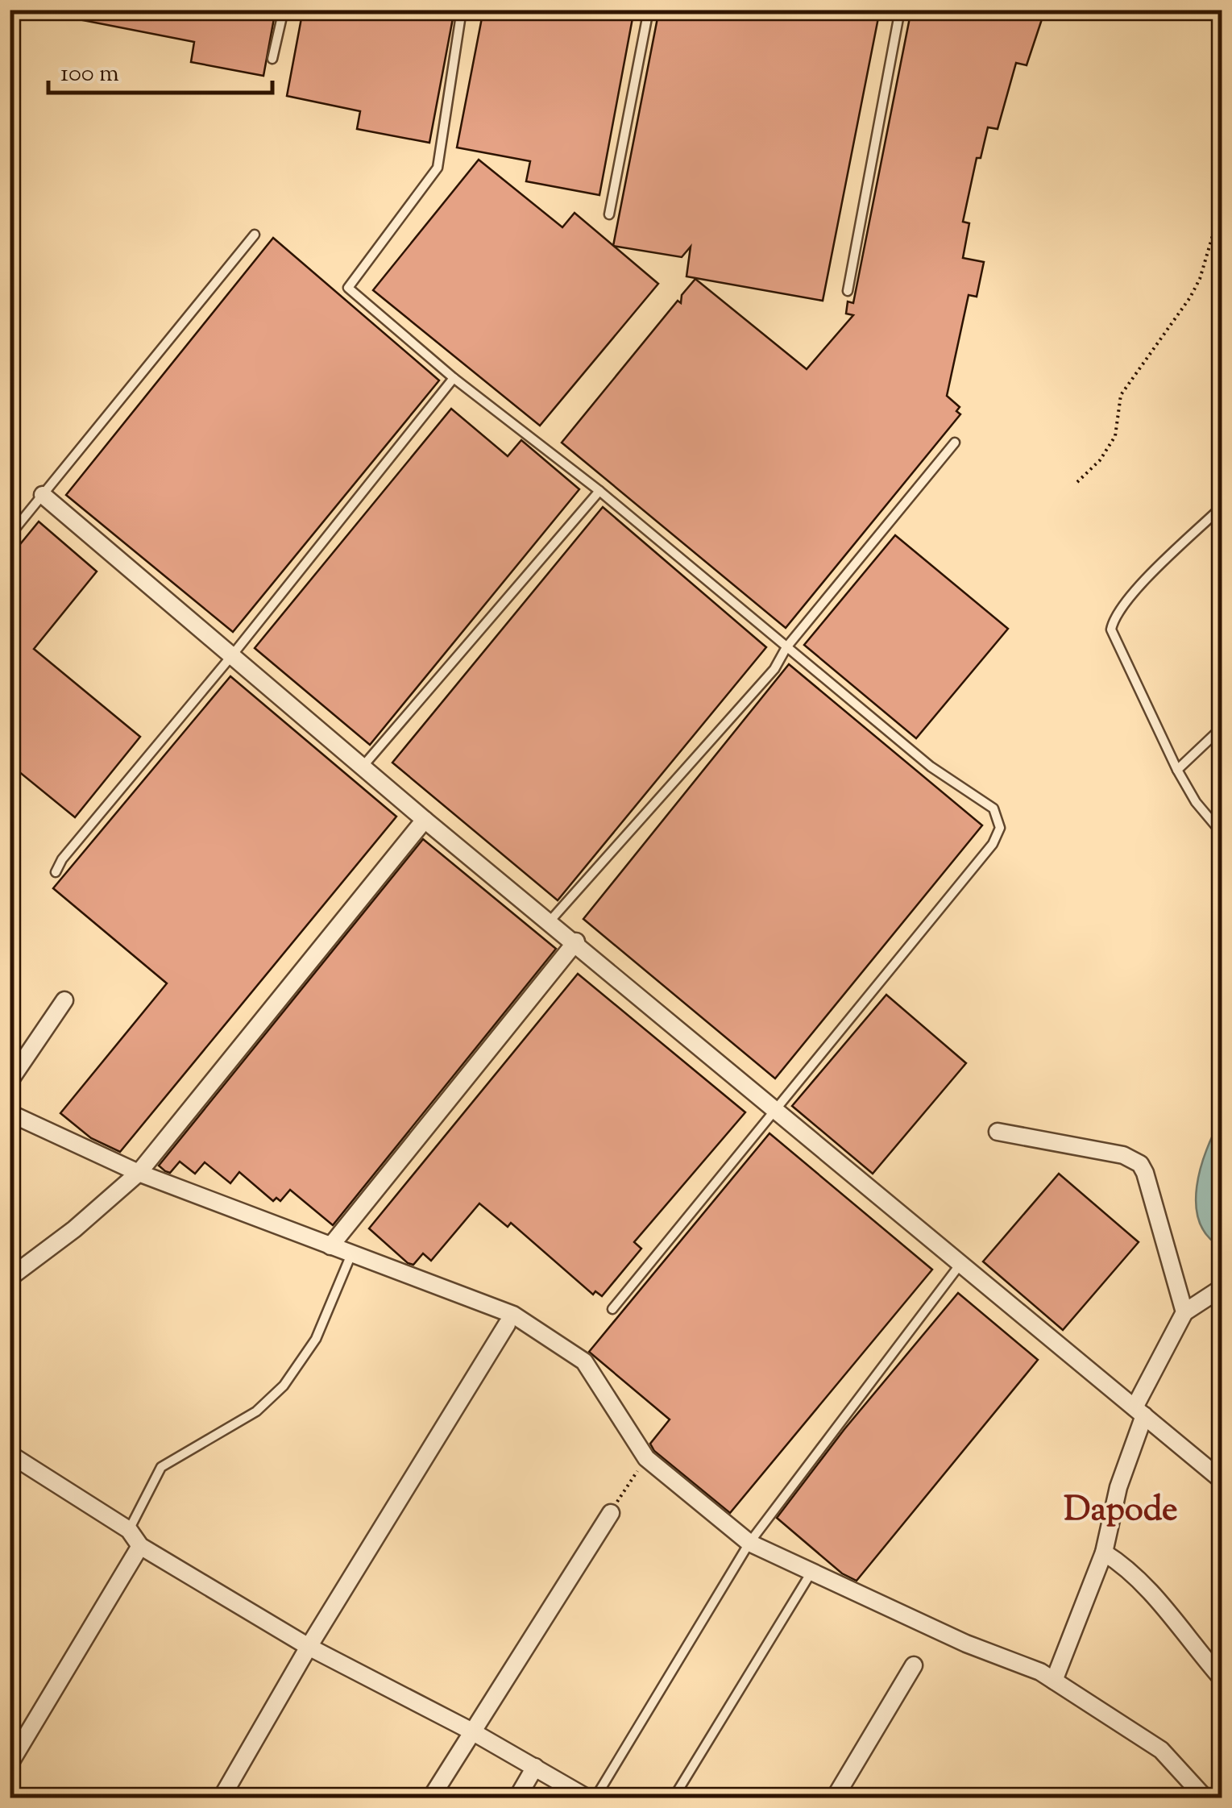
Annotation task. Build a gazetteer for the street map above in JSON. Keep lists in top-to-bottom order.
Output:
{
  "districts": ["Dapode"],
  "scale_bar": "100 m"
}
